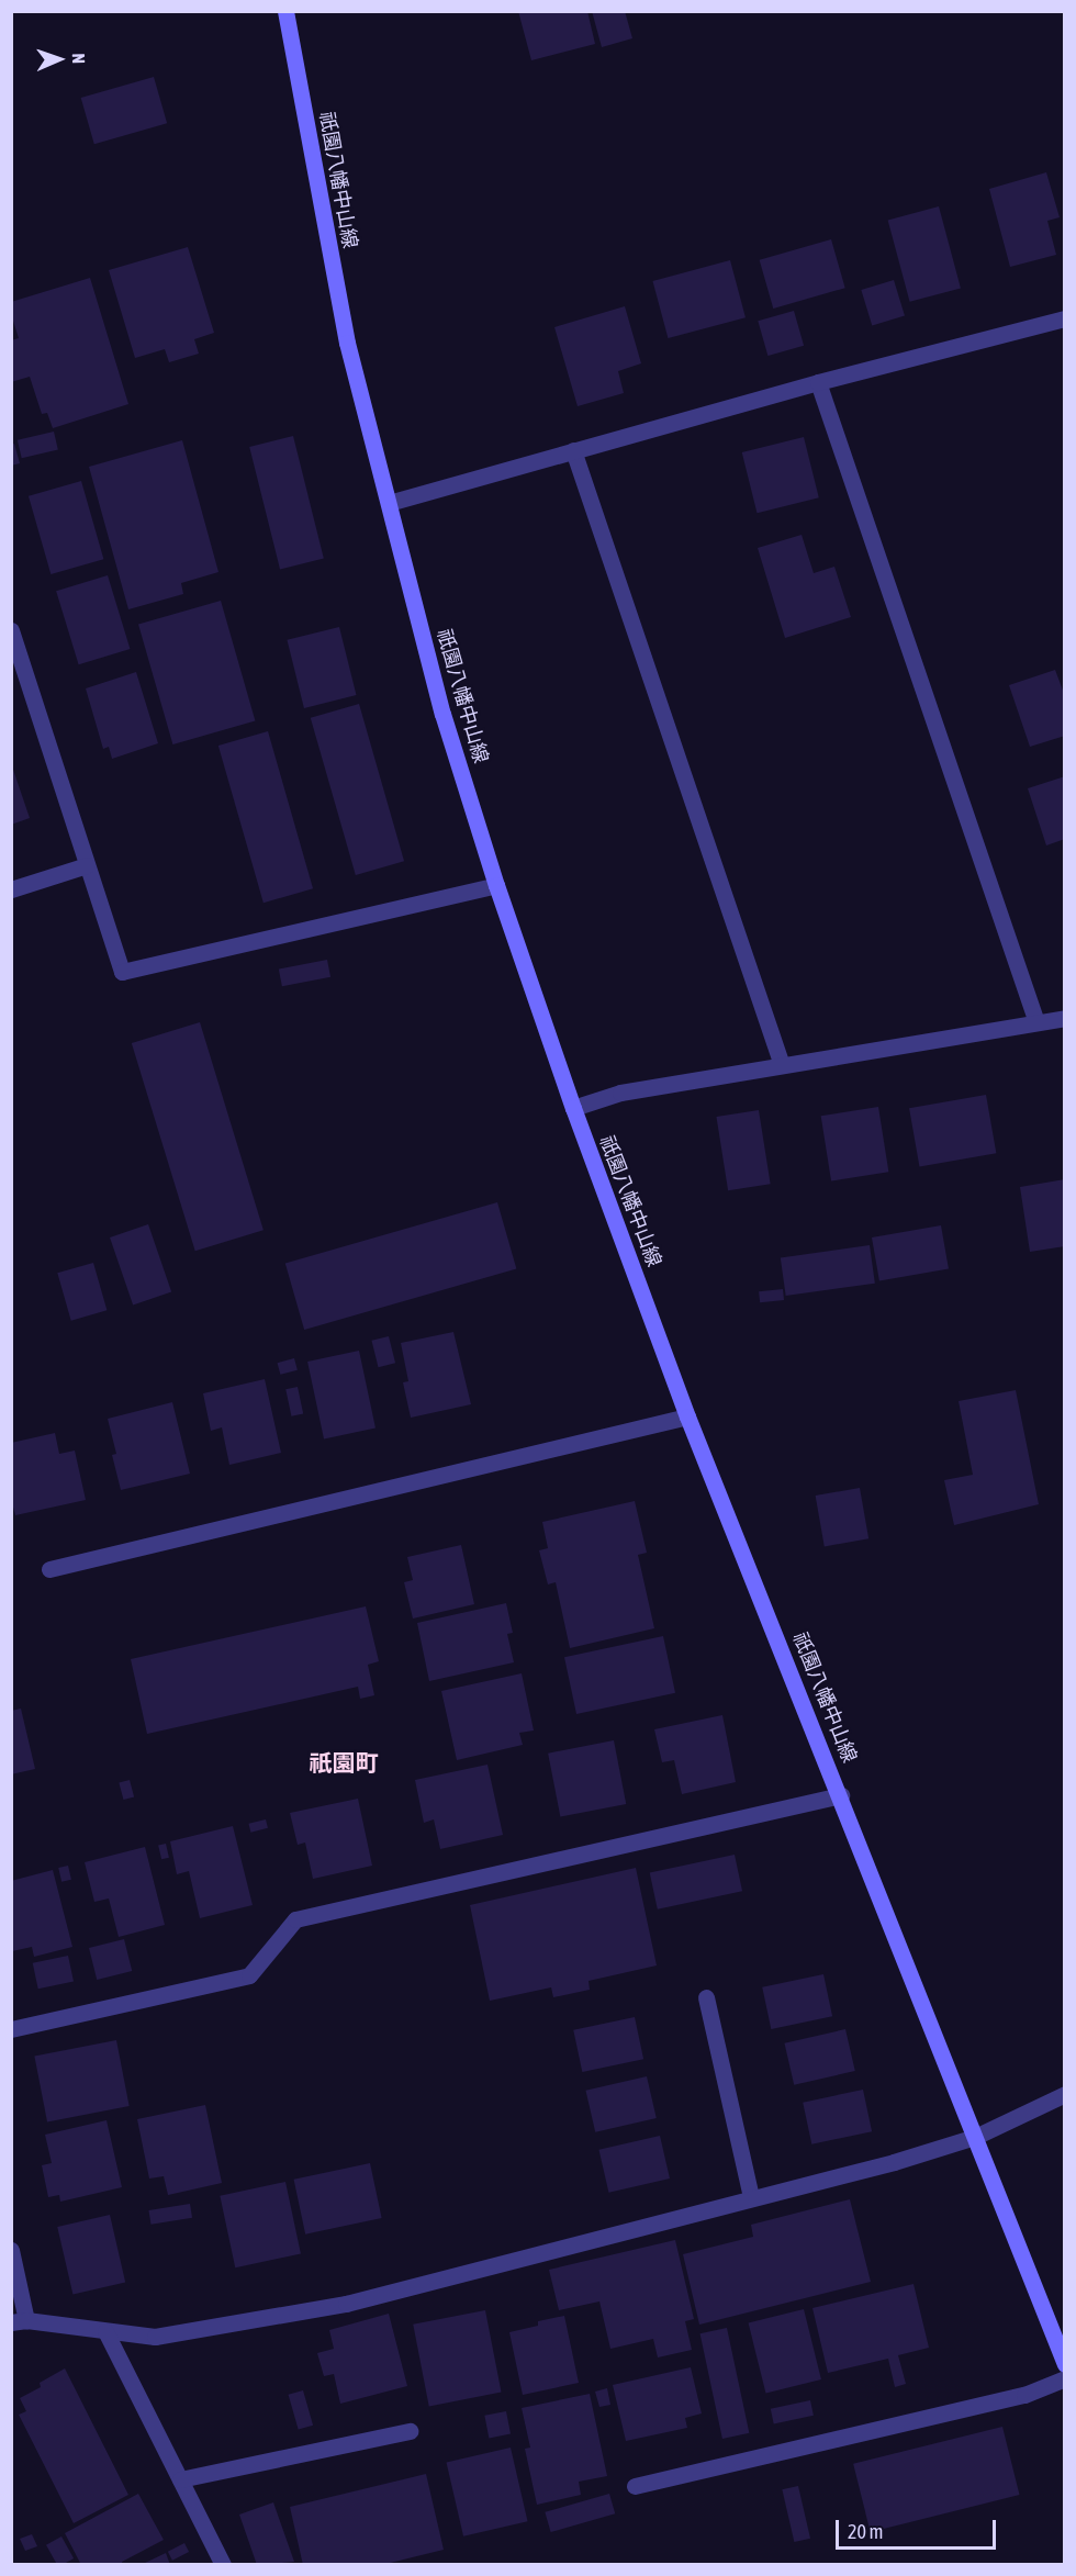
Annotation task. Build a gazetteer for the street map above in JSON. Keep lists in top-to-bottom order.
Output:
{
  "streets": {
    "main road": ["祇園八幡中山線"]
  },
  "districts": ["祇園町"],
  "scale_bar": "20 m",
  "north": "right"
}
